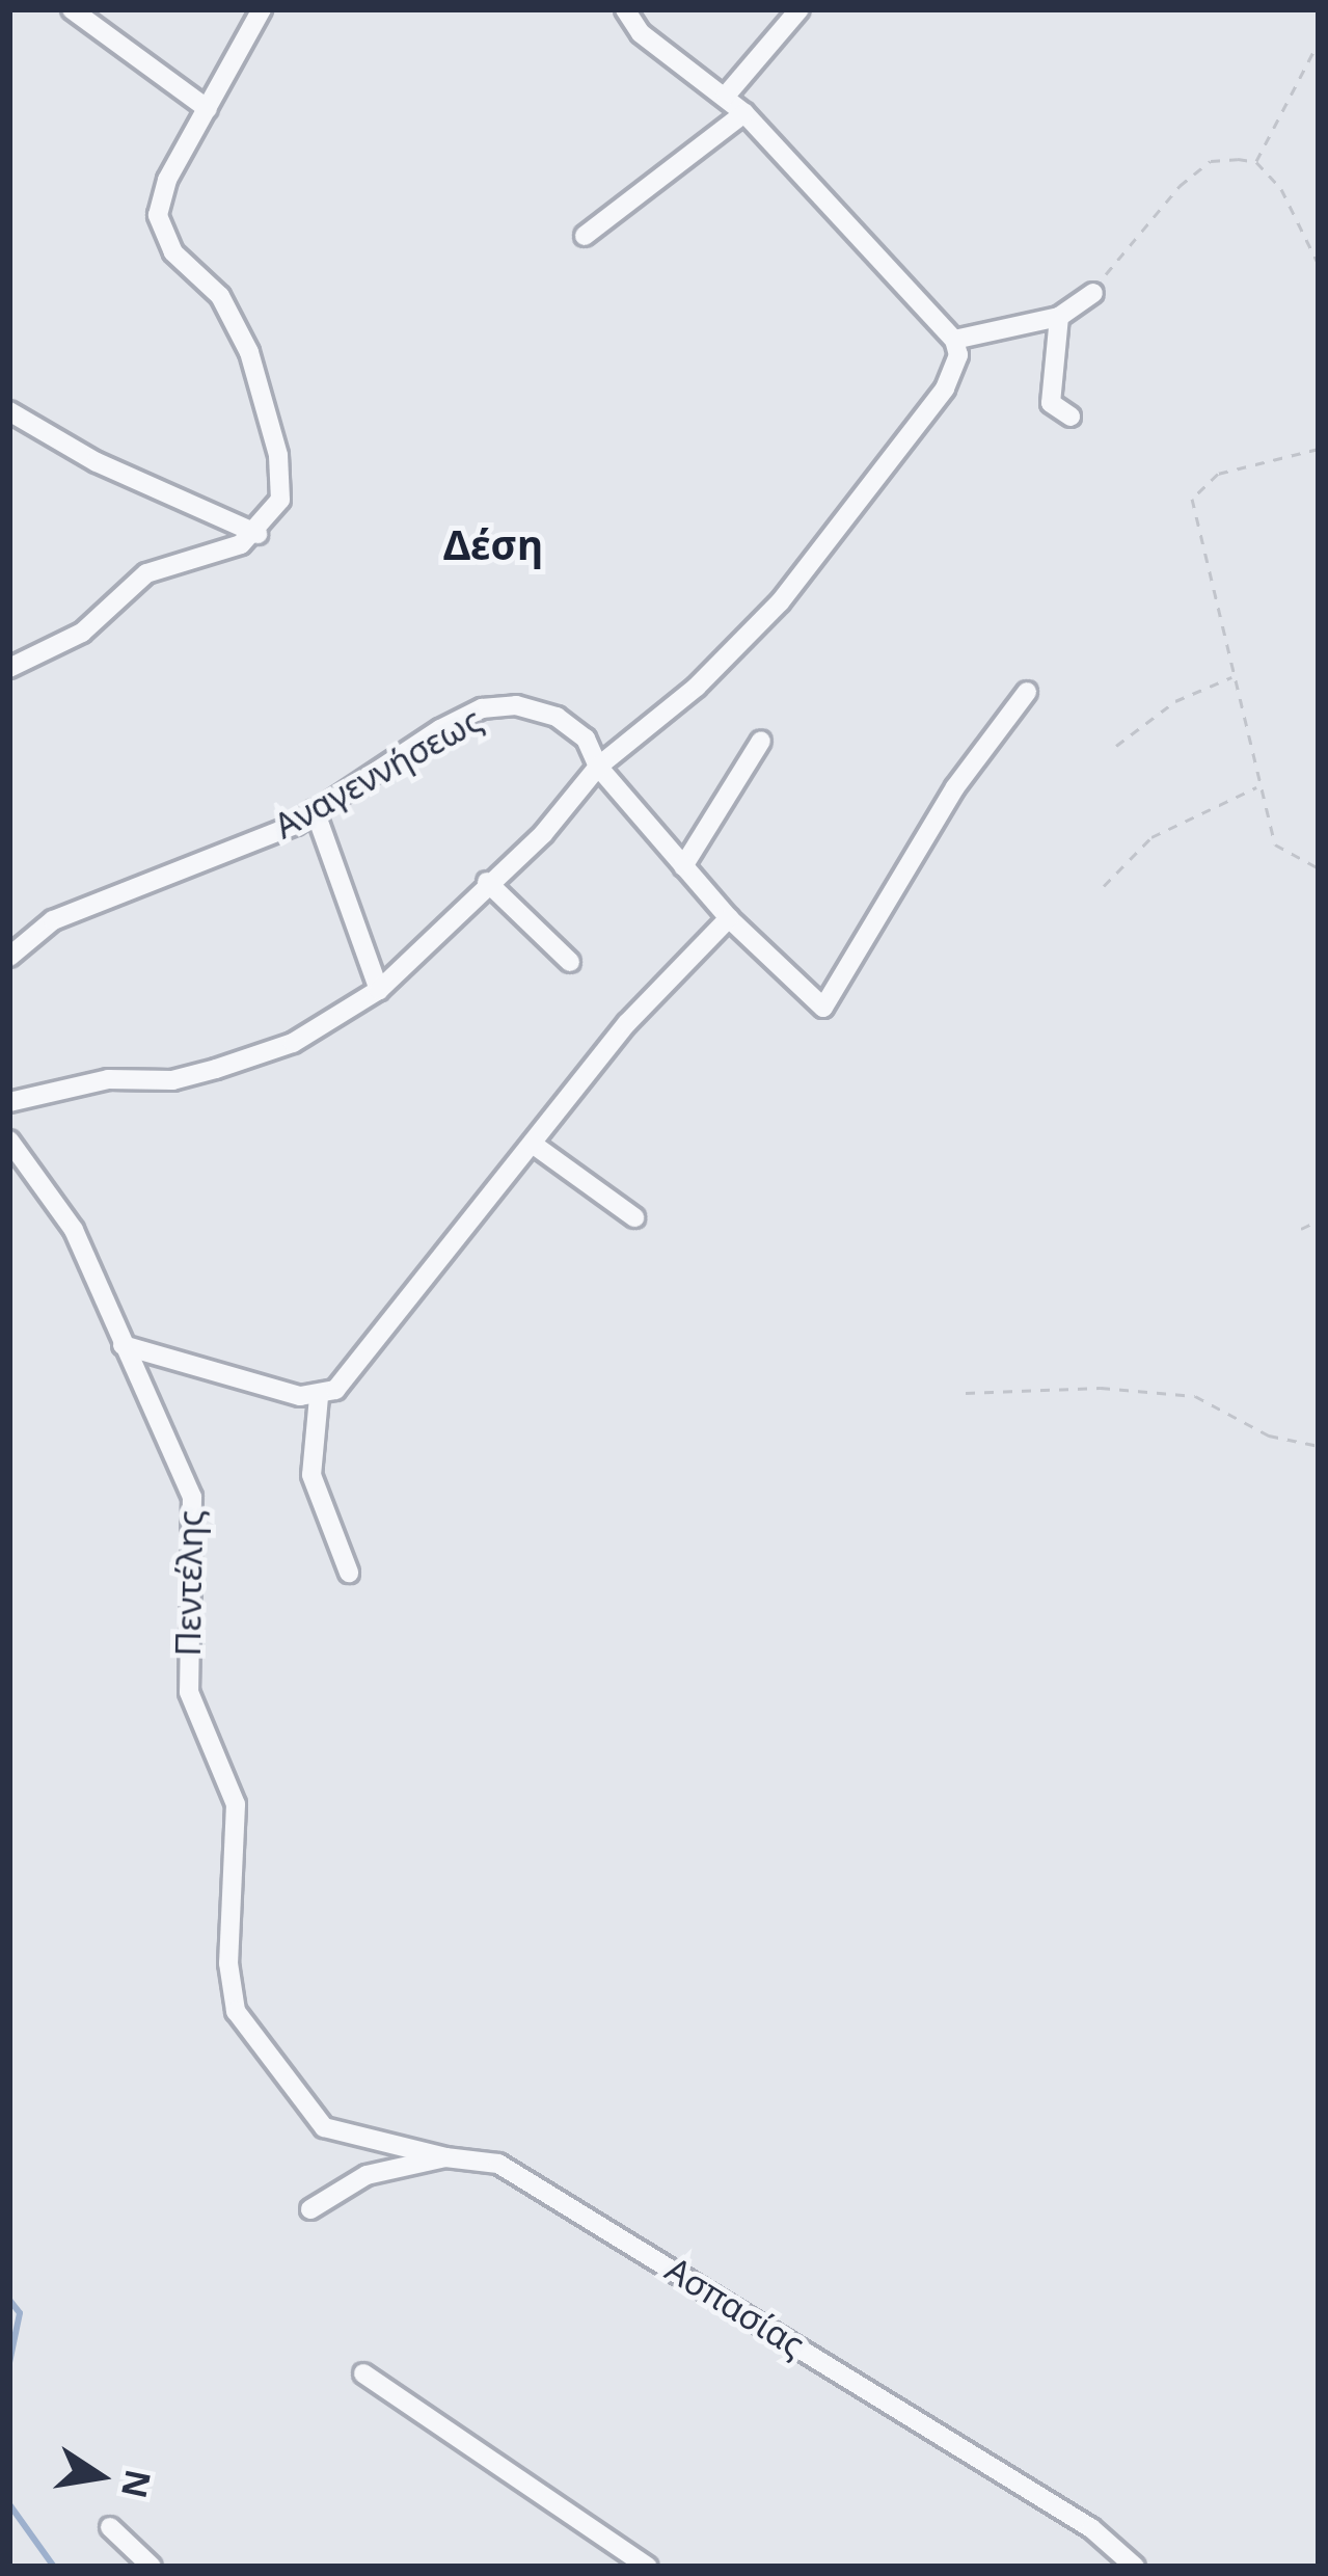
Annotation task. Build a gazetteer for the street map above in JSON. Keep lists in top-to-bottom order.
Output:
{
  "streets": {
    "street": ["Αναγεννήσεως", "Πεντέλης", "Ασπασίας"]
  },
  "crossings": [
    ["Πεντέλης", "Ασπασίας"]
  ],
  "districts": ["Δέση"],
  "north": "right"
}
